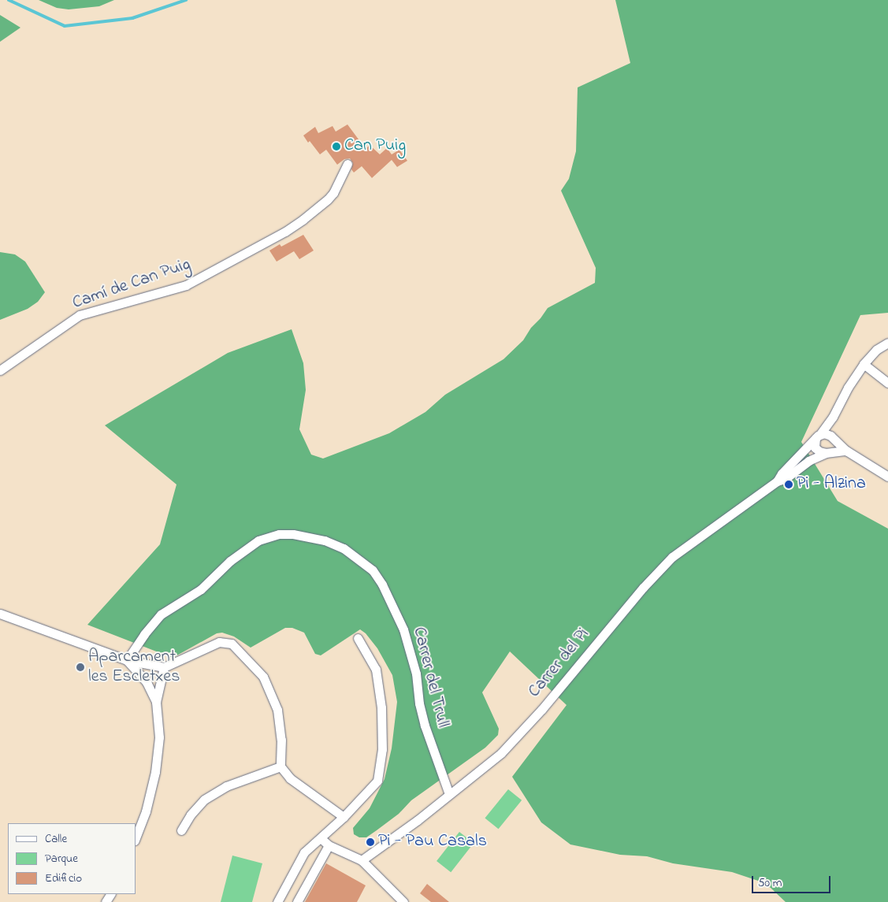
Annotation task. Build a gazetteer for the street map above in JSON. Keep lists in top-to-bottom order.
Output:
{
  "streets": {
    "street": ["Camí de Can Puig", "Carrer del Pi", "Carrer del Trull"]
  },
  "crossings": [
    ["Carrer del Pi", "Carrer del Trull"]
  ],
  "places": [
    "Can Puig",
    "Pi - Alzina",
    "Aparcament les Escletxes",
    "Pi - Pau Casals"
  ],
  "legend": ["Calle", "Parque", "Edificio"],
  "scale_bar": "50 m"
}
